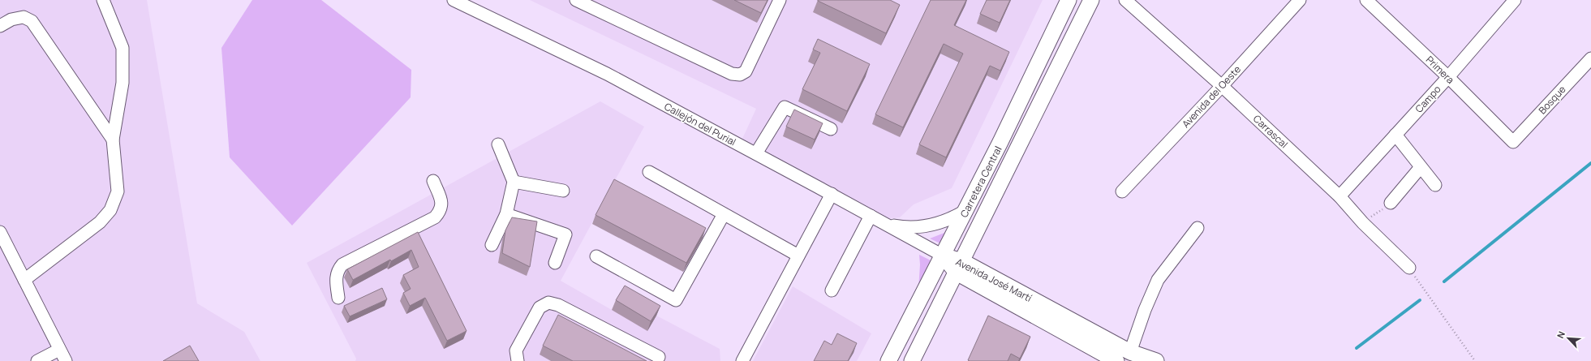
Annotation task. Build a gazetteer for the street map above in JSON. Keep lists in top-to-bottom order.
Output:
{
  "streets": {
    "main road": ["Carretera Central", "Avenida José Martí"],
    "street": [
      "Primera",
      "Avenida del Oeste",
      "Campo",
      "Bosque",
      "Callejón del Purial",
      "Carrascal"
    ]
  },
  "crossings": [
    ["Primera", "Campo"],
    ["Primera", "Bosque"],
    ["Avenida del Oeste", "Carrascal"],
    ["Campo", "Carrascal"],
    ["Callejón del Purial", "Carretera Central"],
    ["Callejón del Purial", "Avenida José Martí"],
    ["Carretera Central", "Avenida José Martí"]
  ],
  "north": "top left"
}
